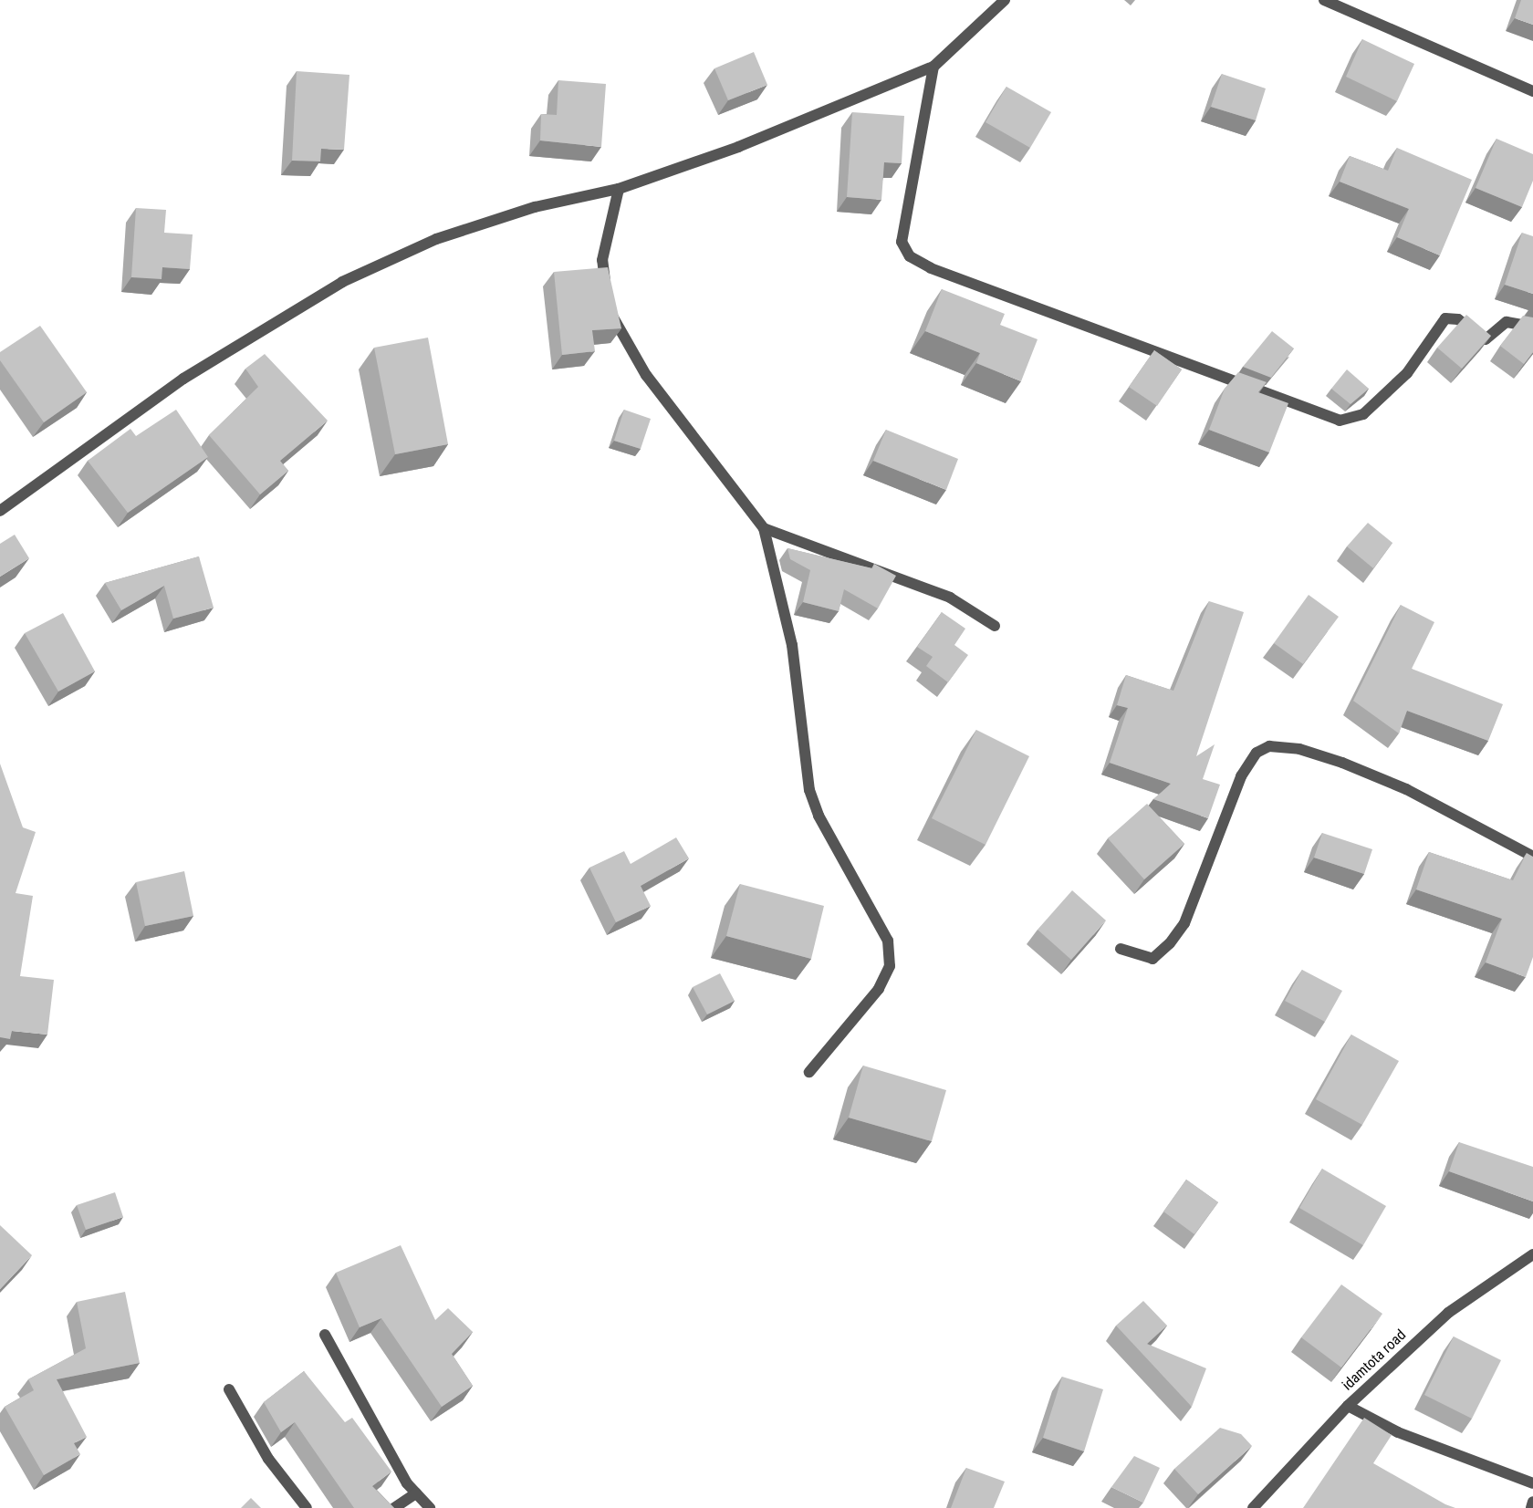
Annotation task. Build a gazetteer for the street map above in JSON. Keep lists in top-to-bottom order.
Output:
{
  "streets": {
    "street": ["idamtota road"]
  }
}
